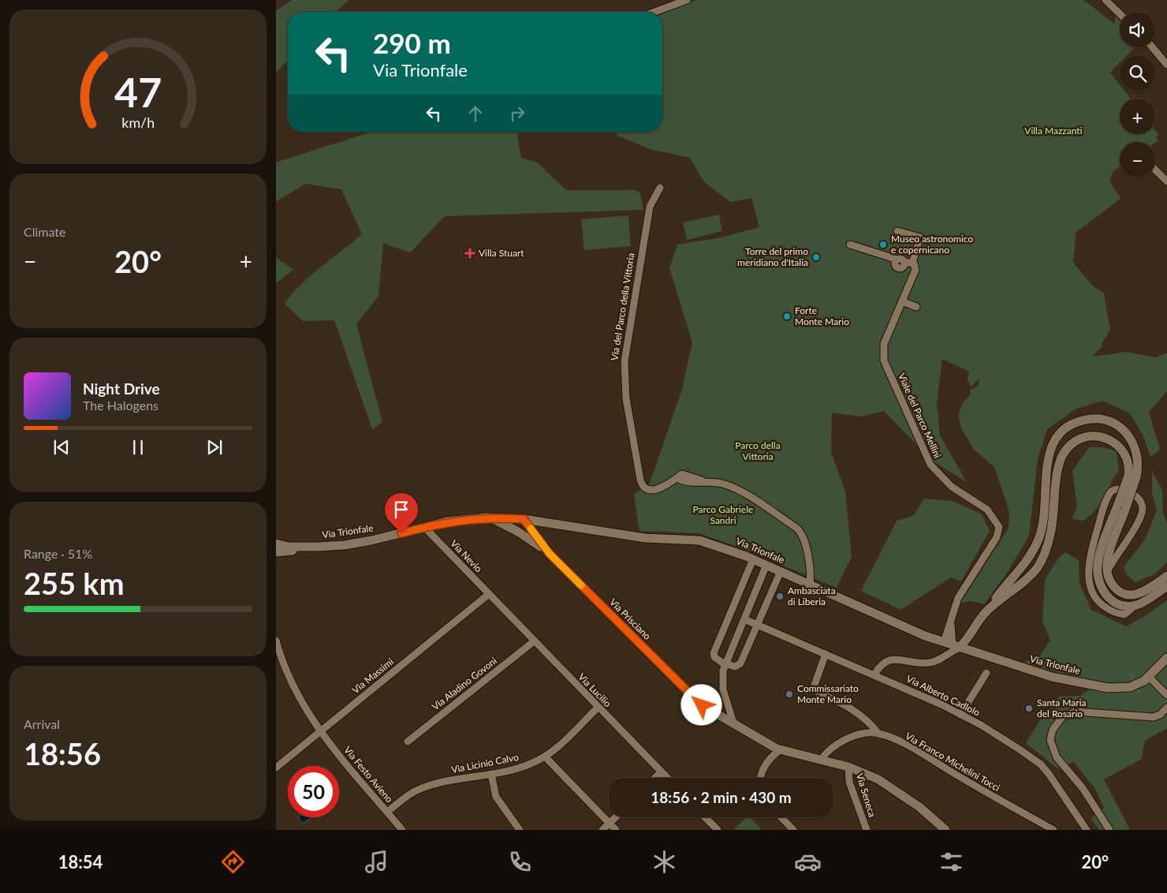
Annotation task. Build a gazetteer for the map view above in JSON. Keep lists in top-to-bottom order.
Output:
{
  "streets": {
    "main road": ["Via Trionfale", "Via Prisciano"],
    "street": [
      "Via del Parco della Vittoria",
      "Viale del Parco Mellini",
      "Via Nevio",
      "Via Massimi",
      "Via Aladino Govoni",
      "Via Lucilio",
      "Via Alberto Cadlolo",
      "Via Franco Michelini Tocci",
      "Via Licinio Calvo",
      "Via Festo Avieno",
      "Via Seneca"
    ]
  },
  "crossings": [
    ["Via del Parco della Vittoria", "Via Trionfale"],
    ["Viale del Parco Mellini", "Via Trionfale"],
    ["Via Trionfale", "Via Nevio"],
    ["Via Trionfale", "Via Prisciano"],
    ["Via Nevio", "Via Massimi"],
    ["Via Nevio", "Via Lucilio"],
    ["Via Prisciano", "Via Seneca"],
    ["Via Massimi", "Via Lucilio"],
    ["Via Massimi", "Via Festo Avieno"],
    ["Via Aladino Govoni", "Via Lucilio"],
    ["Via Lucilio", "Via Licinio Calvo"],
    ["Via Licinio Calvo", "Via Festo Avieno"]
  ],
  "parks": ["Villa Mazzanti", "Parco della Vittoria", "Parco Gabriele Sandri"],
  "places": {
    "other": [
      "Museo astronomico e copernicano",
      "Torre del primo meridiano d'Italia",
      "Forte Monte Mario",
      "Ambasciata di Liberia",
      "Commissariato Monte Mario",
      "Santa Maria del Rosario"
    ],
    "health": ["Villa Stuart"]
  },
  "page": {
    "map_buttons": ["+", "−"],
    "turn": ["290 m", "Via Trionfale"],
    "tile": [
      "Climate",
      ["Range · 51%", "255 km"],
      ["Arrival", "18:56"]
    ],
    "heat": ["−", "20°", "+"],
    "song": ["Night Drive", "The Halogens"],
    "limit": "50",
    "trip": "18:56 · 2 min · 430 m",
    "tabs": ["18:54", "20°"],
    "gauge": ["47", "km/h"]
  }
}
